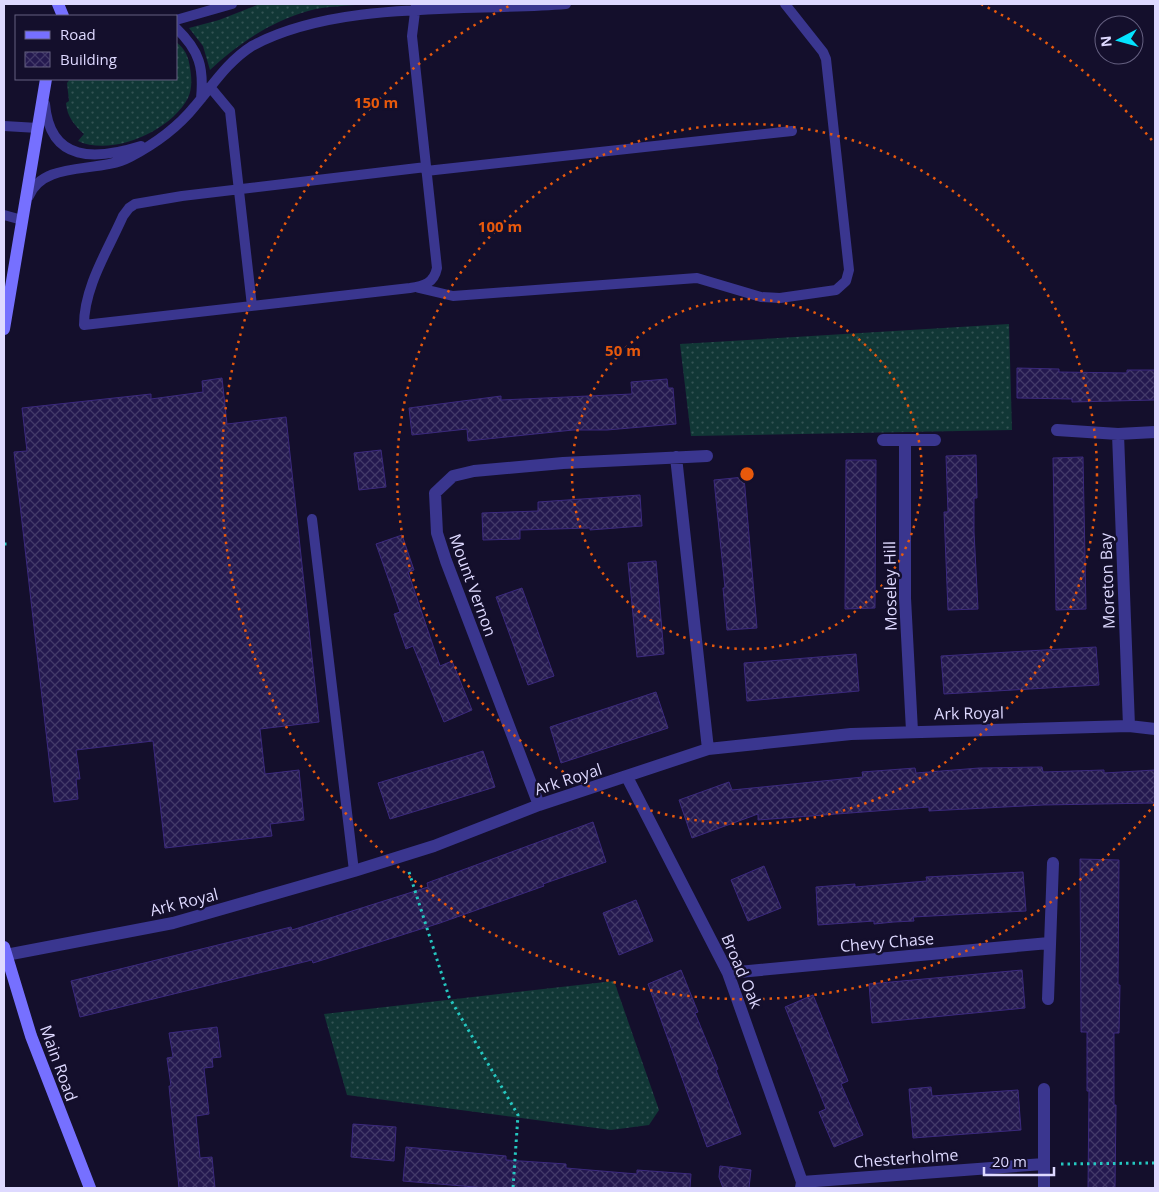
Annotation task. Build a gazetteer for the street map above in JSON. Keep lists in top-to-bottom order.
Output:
{
  "streets": {
    "main road": ["Main Road"],
    "street": [
      "Moreton Bay",
      "Mount Vernon",
      "Moseley Hill",
      "Ark Royal",
      "Chevy Chase",
      "Broad Oak",
      "Chesterholme"
    ]
  },
  "crossings": [
    ["Moreton Bay", "Ark Royal"],
    ["Mount Vernon", "Ark Royal"],
    ["Moseley Hill", "Ark Royal"],
    ["Ark Royal", "Broad Oak"],
    ["Ark Royal", "Main Road"],
    ["Chevy Chase", "Broad Oak"],
    ["Broad Oak", "Chesterholme"]
  ],
  "legend": ["Road", "Building"],
  "scale_bar": "20 m",
  "north": "left",
  "rings": ["150 m", "100 m", "50 m"]
}
